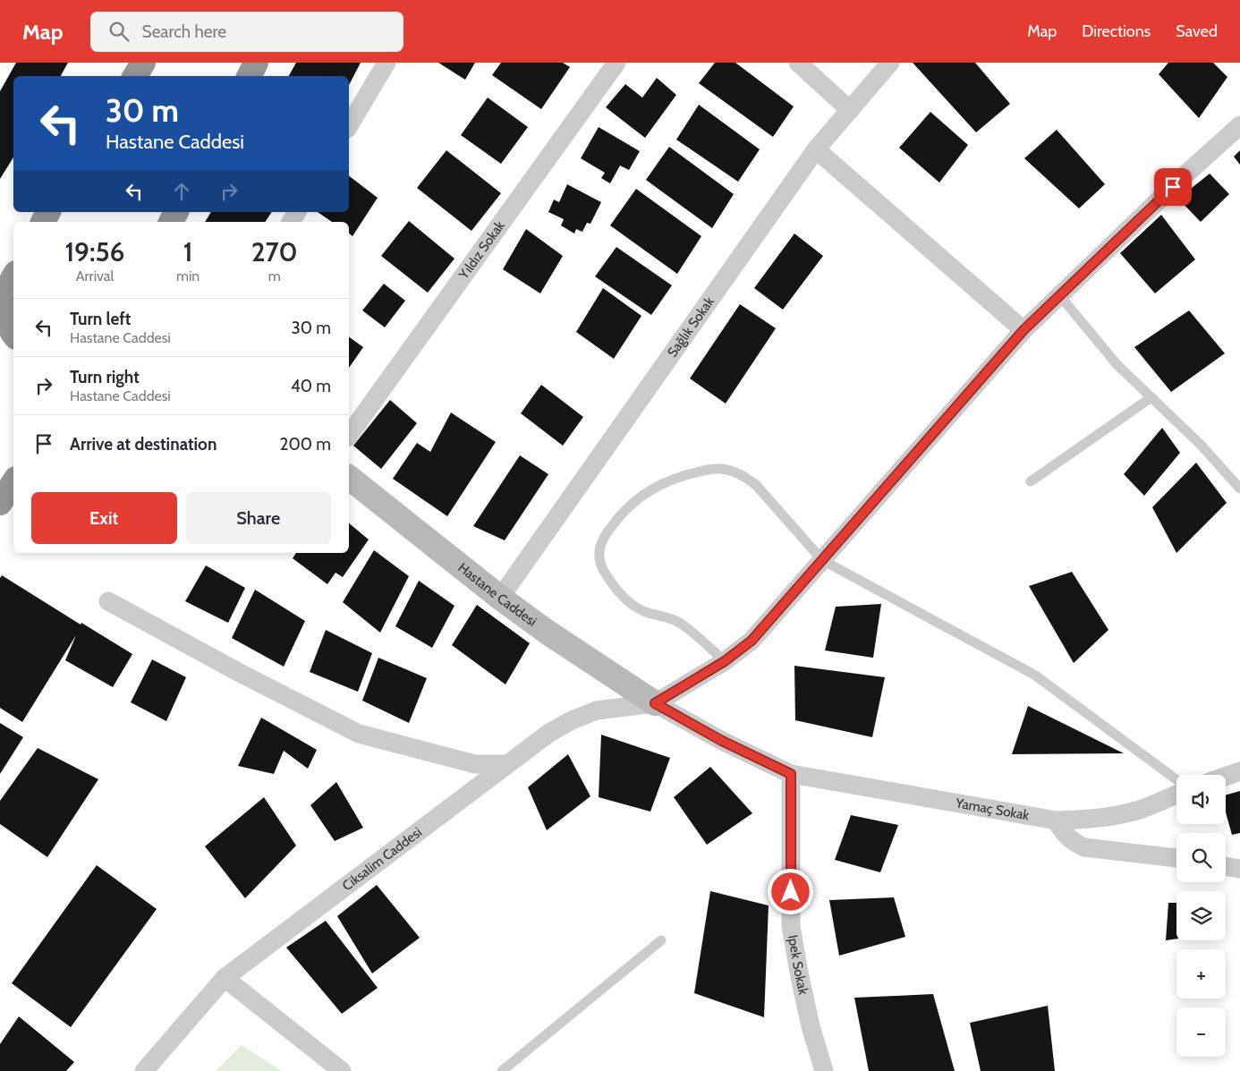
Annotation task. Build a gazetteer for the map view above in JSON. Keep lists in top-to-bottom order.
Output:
{
  "streets": {
    "street": [
      "Yıldız Sokak",
      "Sağlık Sokak",
      "Hastane Caddesi",
      "Yamaç Sokak",
      "Ciksalim Caddesi",
      "Ipek Sokak"
    ]
  },
  "crossings": [
    ["Sağlık Sokak", "Hastane Caddesi"],
    ["Hastane Caddesi", "Yamaç Sokak"],
    ["Hastane Caddesi", "Ciksalim Caddesi"],
    ["Hastane Caddesi", "Ipek Sokak"],
    ["Yamaç Sokak", "Ipek Sokak"]
  ],
  "page": {
    "header": "Map",
    "search": "Search here",
    "nav": ["Map", "Directions", "Saved"],
    "turn": ["30 m", "Hastane Caddesi"],
    "eta": [
      "19:56",
      "Arrival",
      "1",
      "min",
      "270",
      "m"
    ],
    "list": [
      {
        "name": "Turn left",
        "note": "Hastane Caddesi",
        "value": "30 m"
      },
      {
        "name": "Turn right",
        "note": "Hastane Caddesi",
        "value": "40 m"
      },
      {
        "name": "Arrive at destination",
        "value": "200 m"
      }
    ],
    "buttons": ["Exit", "Share"],
    "map_buttons": ["+", "−"]
  }
}
